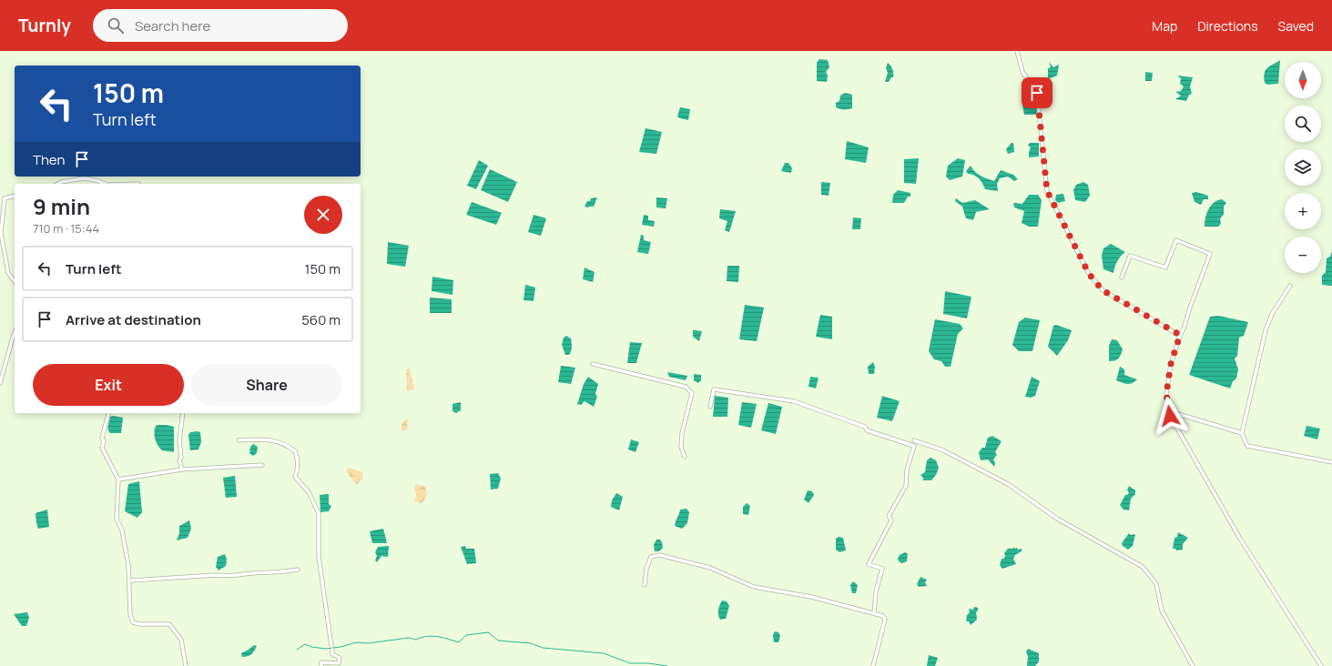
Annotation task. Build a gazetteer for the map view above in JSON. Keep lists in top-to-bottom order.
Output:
{
  "north": "bottom",
  "page": {
    "header": "Turnly",
    "search": "Search here",
    "nav": ["Map", "Directions", "Saved"],
    "map_buttons": ["+", "−"],
    "turn": ["150 m", "Turn left"],
    "then": "Then",
    "heading": ["9 min", "710 m · 15:44"],
    "list": [
      {
        "name": "Turn left",
        "value": "150 m"
      },
      {
        "name": "Arrive at destination",
        "value": "560 m"
      }
    ],
    "buttons": ["Exit", "Share"]
  }
}
